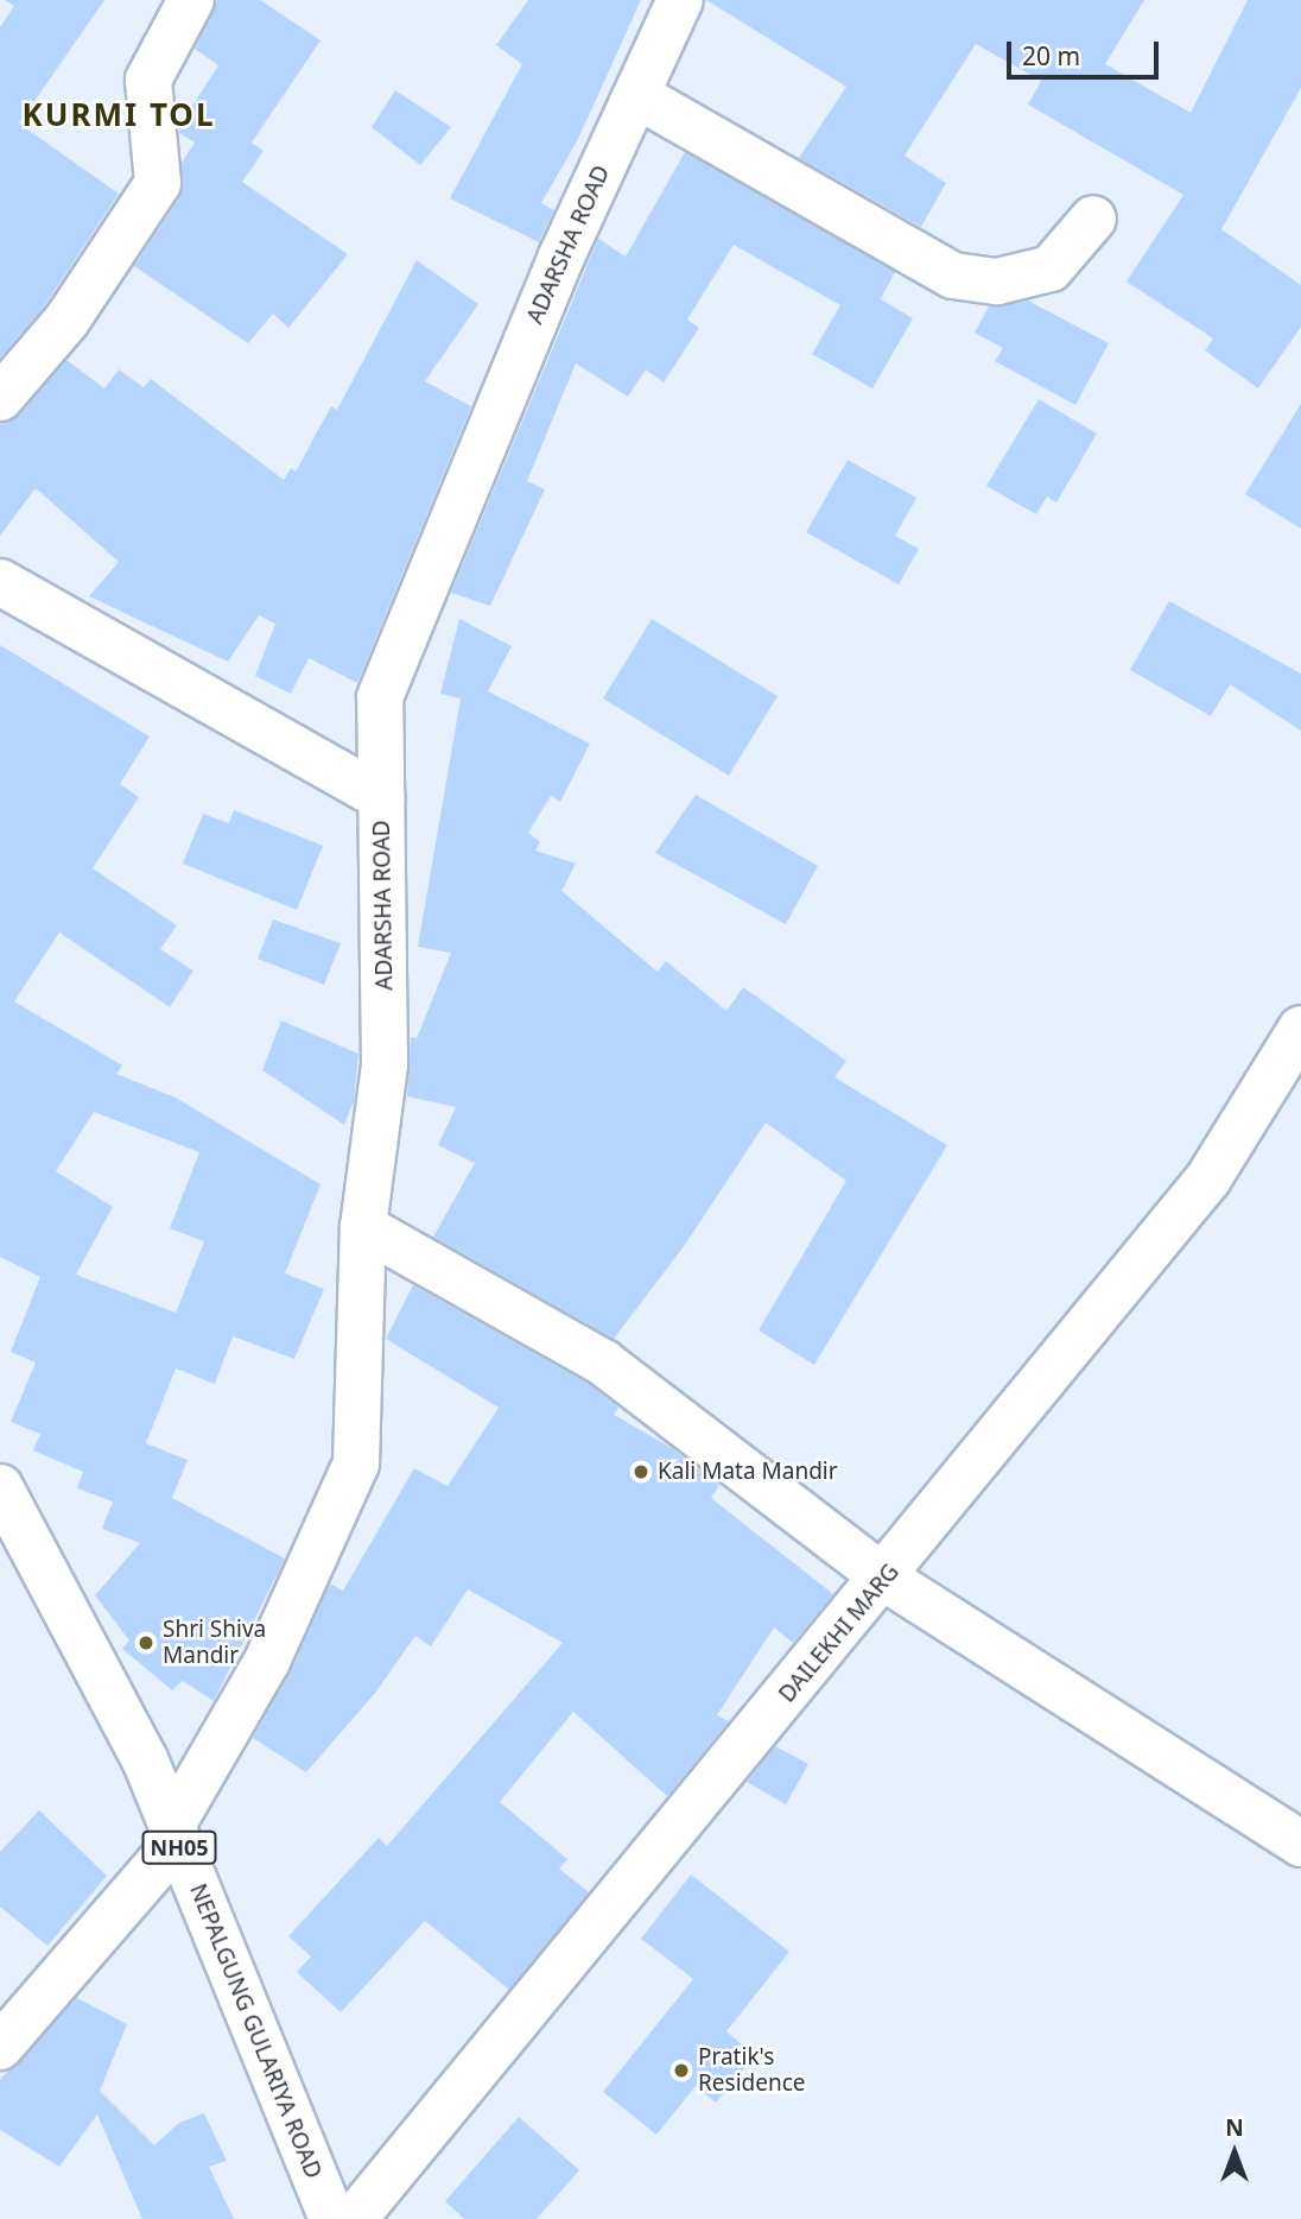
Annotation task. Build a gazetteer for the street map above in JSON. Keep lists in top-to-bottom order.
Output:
{
  "streets": {
    "street": [
      "ADARSHA ROAD",
      "DAILEKHI MARG",
      "NH05",
      "NEPALGUNG GULARIYA ROAD"
    ]
  },
  "crossings": [
    ["ADARSHA ROAD", "NEPALGUNG GULARIYA ROAD"]
  ],
  "districts": ["KURMI TOL"],
  "places": ["Kali Mata Mandir", "Shri Shiva Mandir", "Pratik's Residence"],
  "scale_bar": "20 m",
  "north": "top"
}
